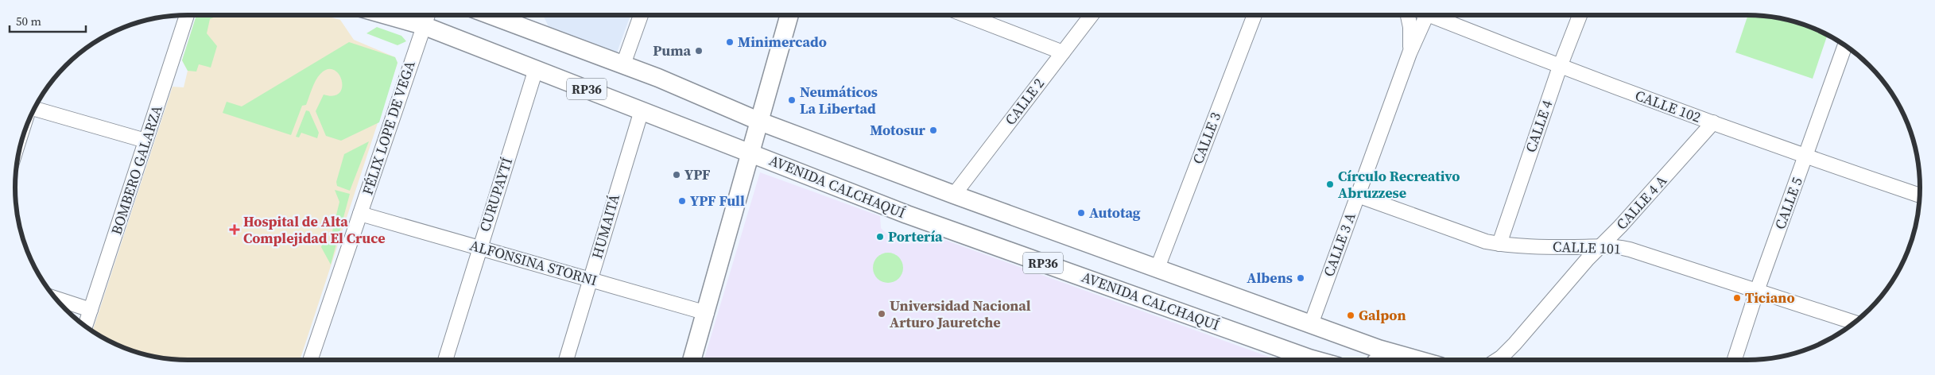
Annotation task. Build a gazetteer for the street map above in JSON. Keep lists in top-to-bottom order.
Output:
{
  "streets": {
    "main road": ["RP36", "AVENIDA CALCHAQUÍ"],
    "street": [
      "CALLE 2",
      "CALLE 102",
      "CALLE 4",
      "FÉLIX LOPE DE VEGA",
      "CALLE 3",
      "BOMBERO GALARZA",
      "CURUPAYTÍ",
      "CALLE 4 A",
      "CALLE 5",
      "HUMAITÁ",
      "CALLE 3 A",
      "CALLE 101",
      "ALFONSINA STORNI"
    ]
  },
  "crossings": [
    ["RP36", "CALLE 2"],
    ["RP36", "CALLE 3"],
    ["RP36", "CALLE 3 A"],
    ["CALLE 102", "CALLE 4"],
    ["CALLE 102", "CALLE 4 A"],
    ["CALLE 102", "CALLE 5"],
    ["CALLE 4", "CALLE 101"],
    ["FÉLIX LOPE DE VEGA", "AVENIDA CALCHAQUÍ"],
    ["FÉLIX LOPE DE VEGA", "ALFONSINA STORNI"],
    ["AVENIDA CALCHAQUÍ", "CURUPAYTÍ"],
    ["AVENIDA CALCHAQUÍ", "HUMAITÁ"],
    ["CURUPAYTÍ", "ALFONSINA STORNI"],
    ["CALLE 4 A", "CALLE 101"],
    ["CALLE 5", "CALLE 101"],
    ["HUMAITÁ", "ALFONSINA STORNI"],
    ["CALLE 3 A", "CALLE 101"]
  ],
  "places": {
    "other": [
      "Minimercado",
      "Puma",
      "Neumáticos La Libertad",
      "Motosur",
      "YPF",
      "Círculo Recreativo Abruzzese",
      "YPF Full",
      "Autotag",
      "Portería",
      "Albens",
      "Ticiano",
      "Universidad Nacional Arturo Jauretche",
      "Galpon"
    ],
    "health": ["Hospital de Alta Complejidad El Cruce"]
  },
  "scale_bar": "50 m"
}
